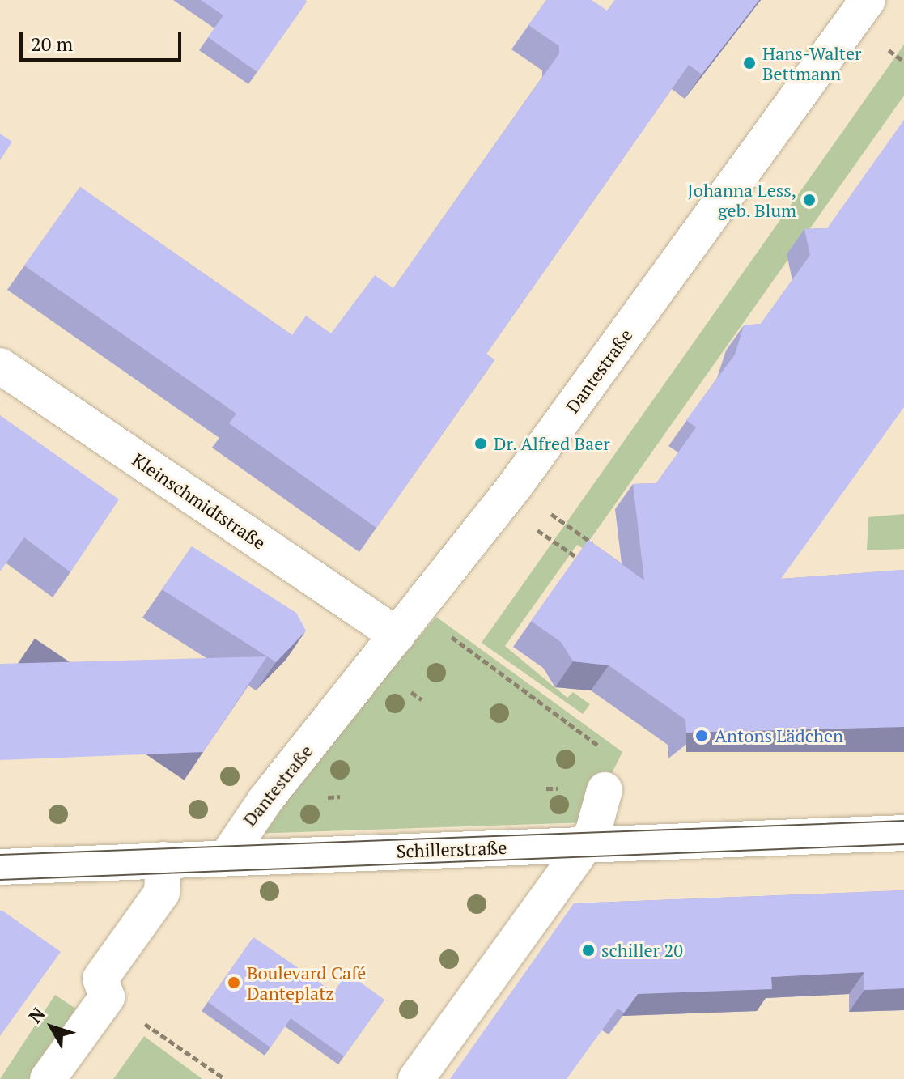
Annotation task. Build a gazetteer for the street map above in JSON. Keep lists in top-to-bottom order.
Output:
{
  "streets": {
    "street": ["Dantestraße", "Kleinschmidtstraße", "Schillerstraße"]
  },
  "crossings": [
    ["Dantestraße", "Kleinschmidtstraße"],
    ["Dantestraße", "Schillerstraße"]
  ],
  "places": [
    "Hans-Walter Bettmann",
    "Johanna Less, geb. Blum",
    "Dr. Alfred Baer",
    "Antons Lädchen",
    "schiller 20",
    "Boulevard Café Danteplatz"
  ],
  "scale_bar": "20 m",
  "north": "top left"
}
